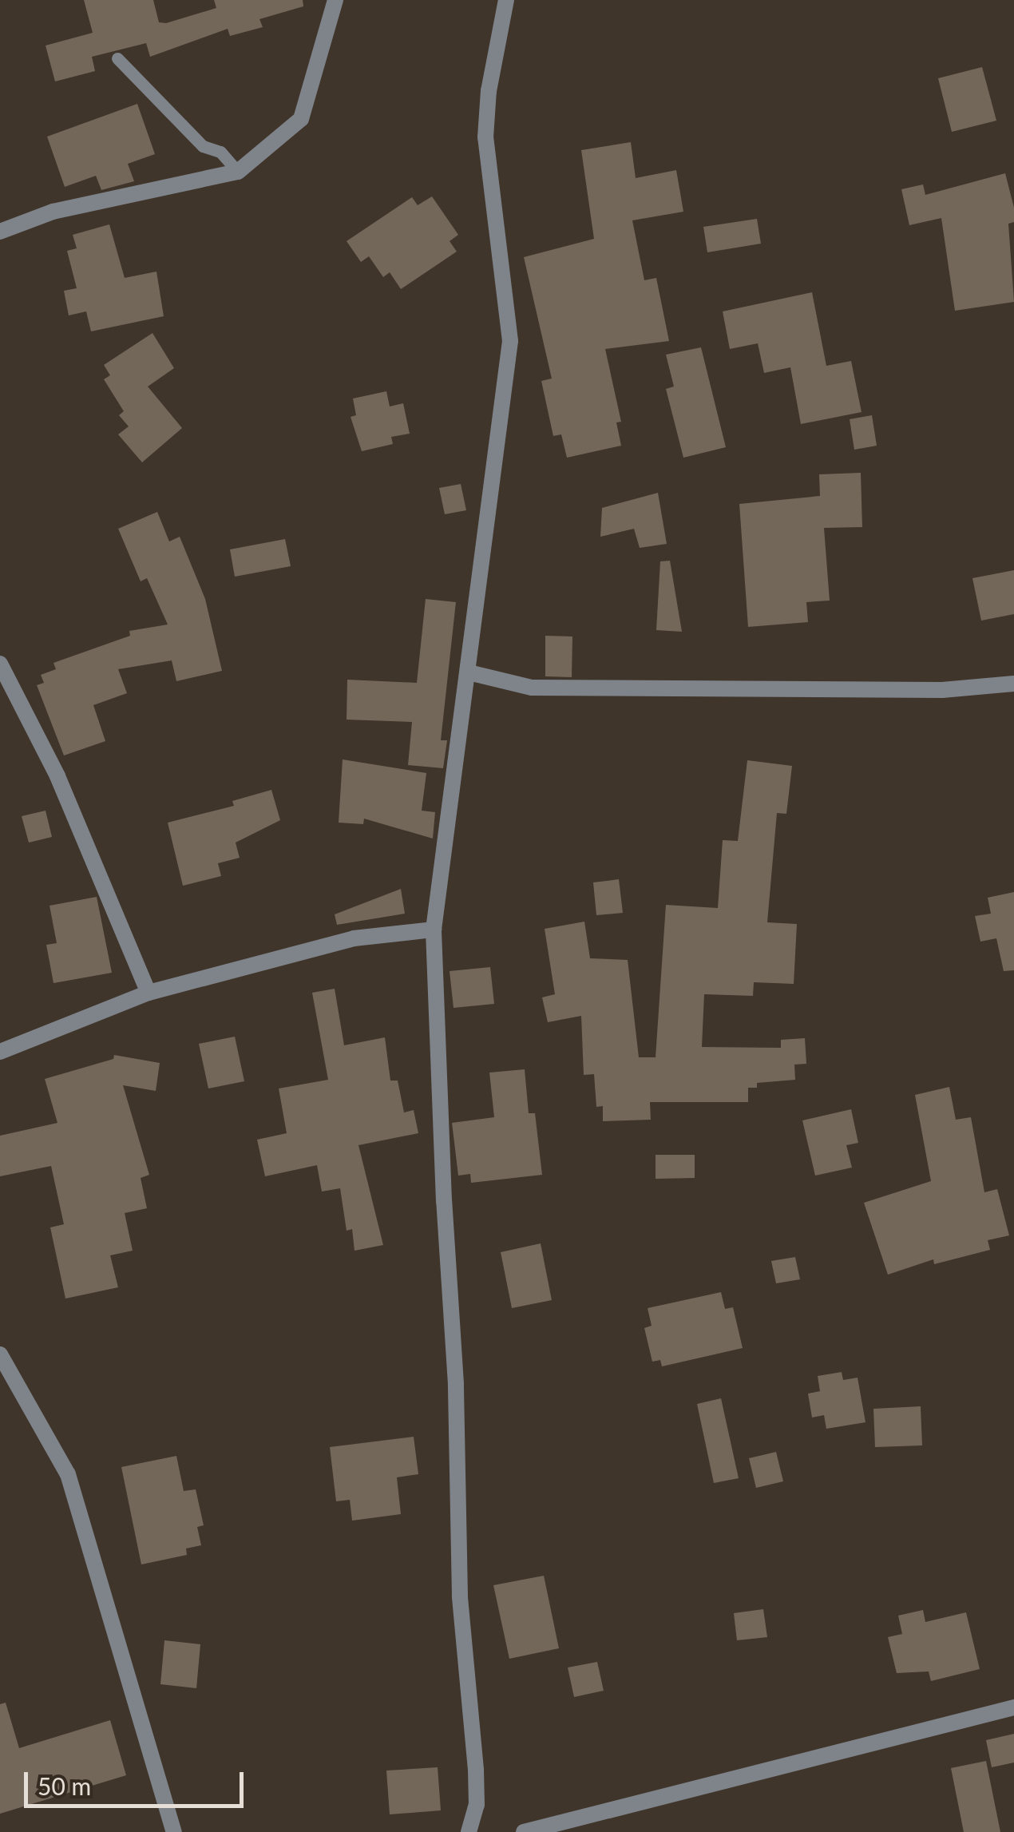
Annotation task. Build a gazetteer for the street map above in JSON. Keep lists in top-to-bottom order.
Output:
{
  "scale_bar": "50 m"
}
